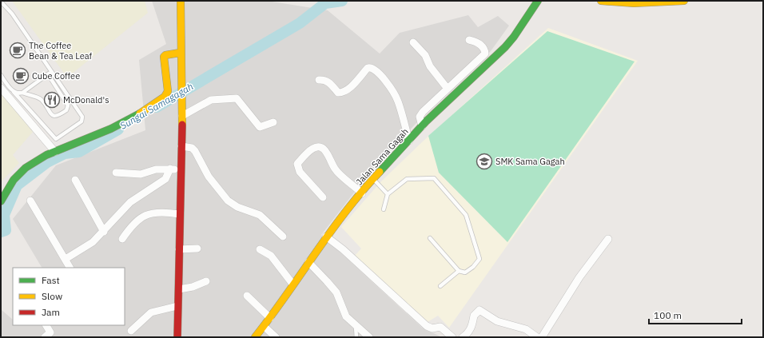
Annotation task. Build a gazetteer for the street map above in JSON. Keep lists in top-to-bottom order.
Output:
{
  "streets": {
    "main road": ["Jalan Sama Gagah"]
  },
  "water": ["Sungai Samagagah"],
  "places": {
    "cafe": ["The Coffee Bean & Tea Leaf", "Cube Coffee"],
    "restaurant": ["McDonald's"],
    "school or university": ["SMK Sama Gagah"]
  },
  "legend": ["Fast", "Slow", "Jam"],
  "scale_bar": "100 m"
}
